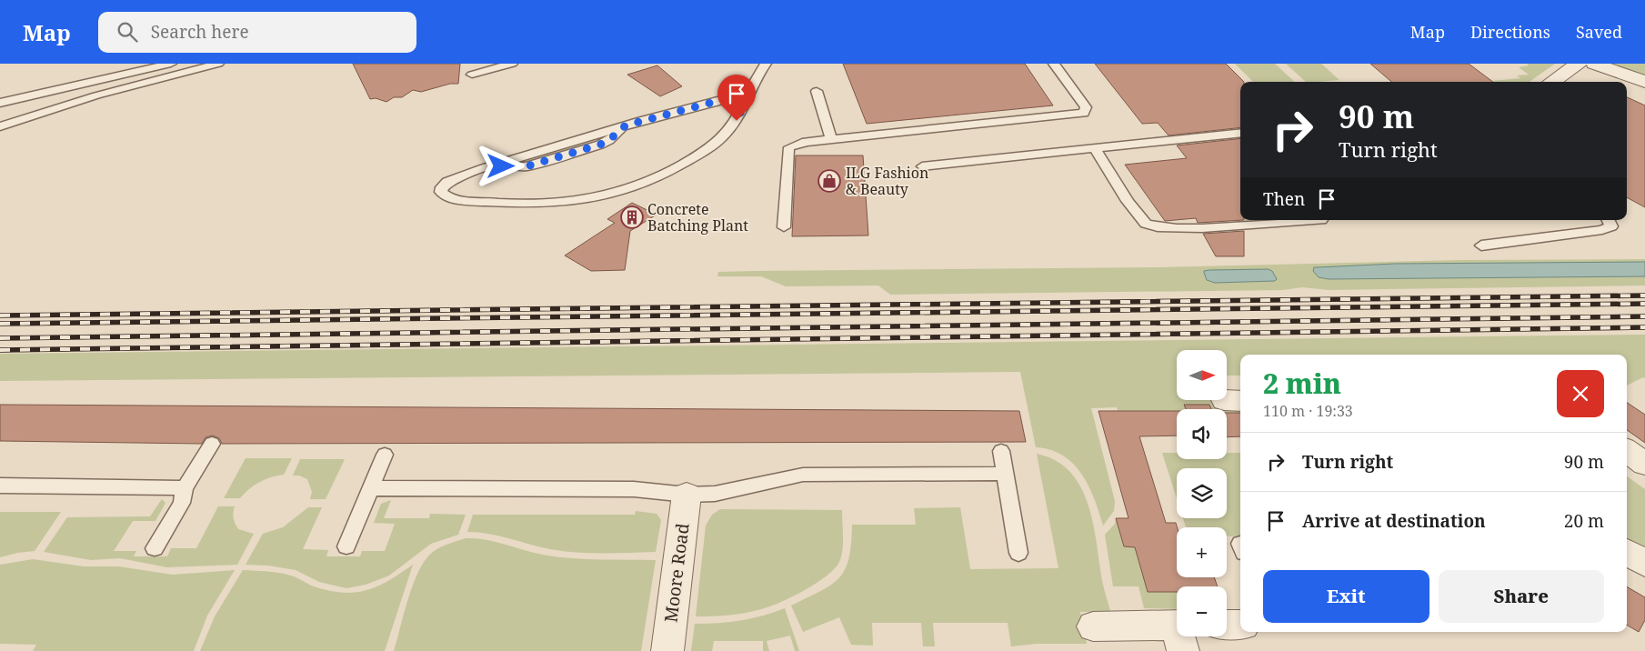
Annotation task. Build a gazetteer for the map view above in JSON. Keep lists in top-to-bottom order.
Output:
{
  "streets": {
    "street": ["Moore Road"]
  },
  "places": {
    "shop": ["ILG Fashion & Beauty"],
    "building": ["Concrete Batching Plant"]
  },
  "north": "right",
  "page": {
    "header": "Map",
    "search": "Search here",
    "nav": ["Map", "Directions", "Saved"],
    "turn": ["90 m", "Turn right"],
    "then": "Then",
    "map_buttons": ["+", "−"],
    "heading": ["2 min", "110 m · 19:33"],
    "list": [
      {
        "name": "Turn right",
        "value": "90 m"
      },
      {
        "name": "Arrive at destination",
        "value": "20 m"
      }
    ],
    "buttons": ["Exit", "Share"]
  }
}
